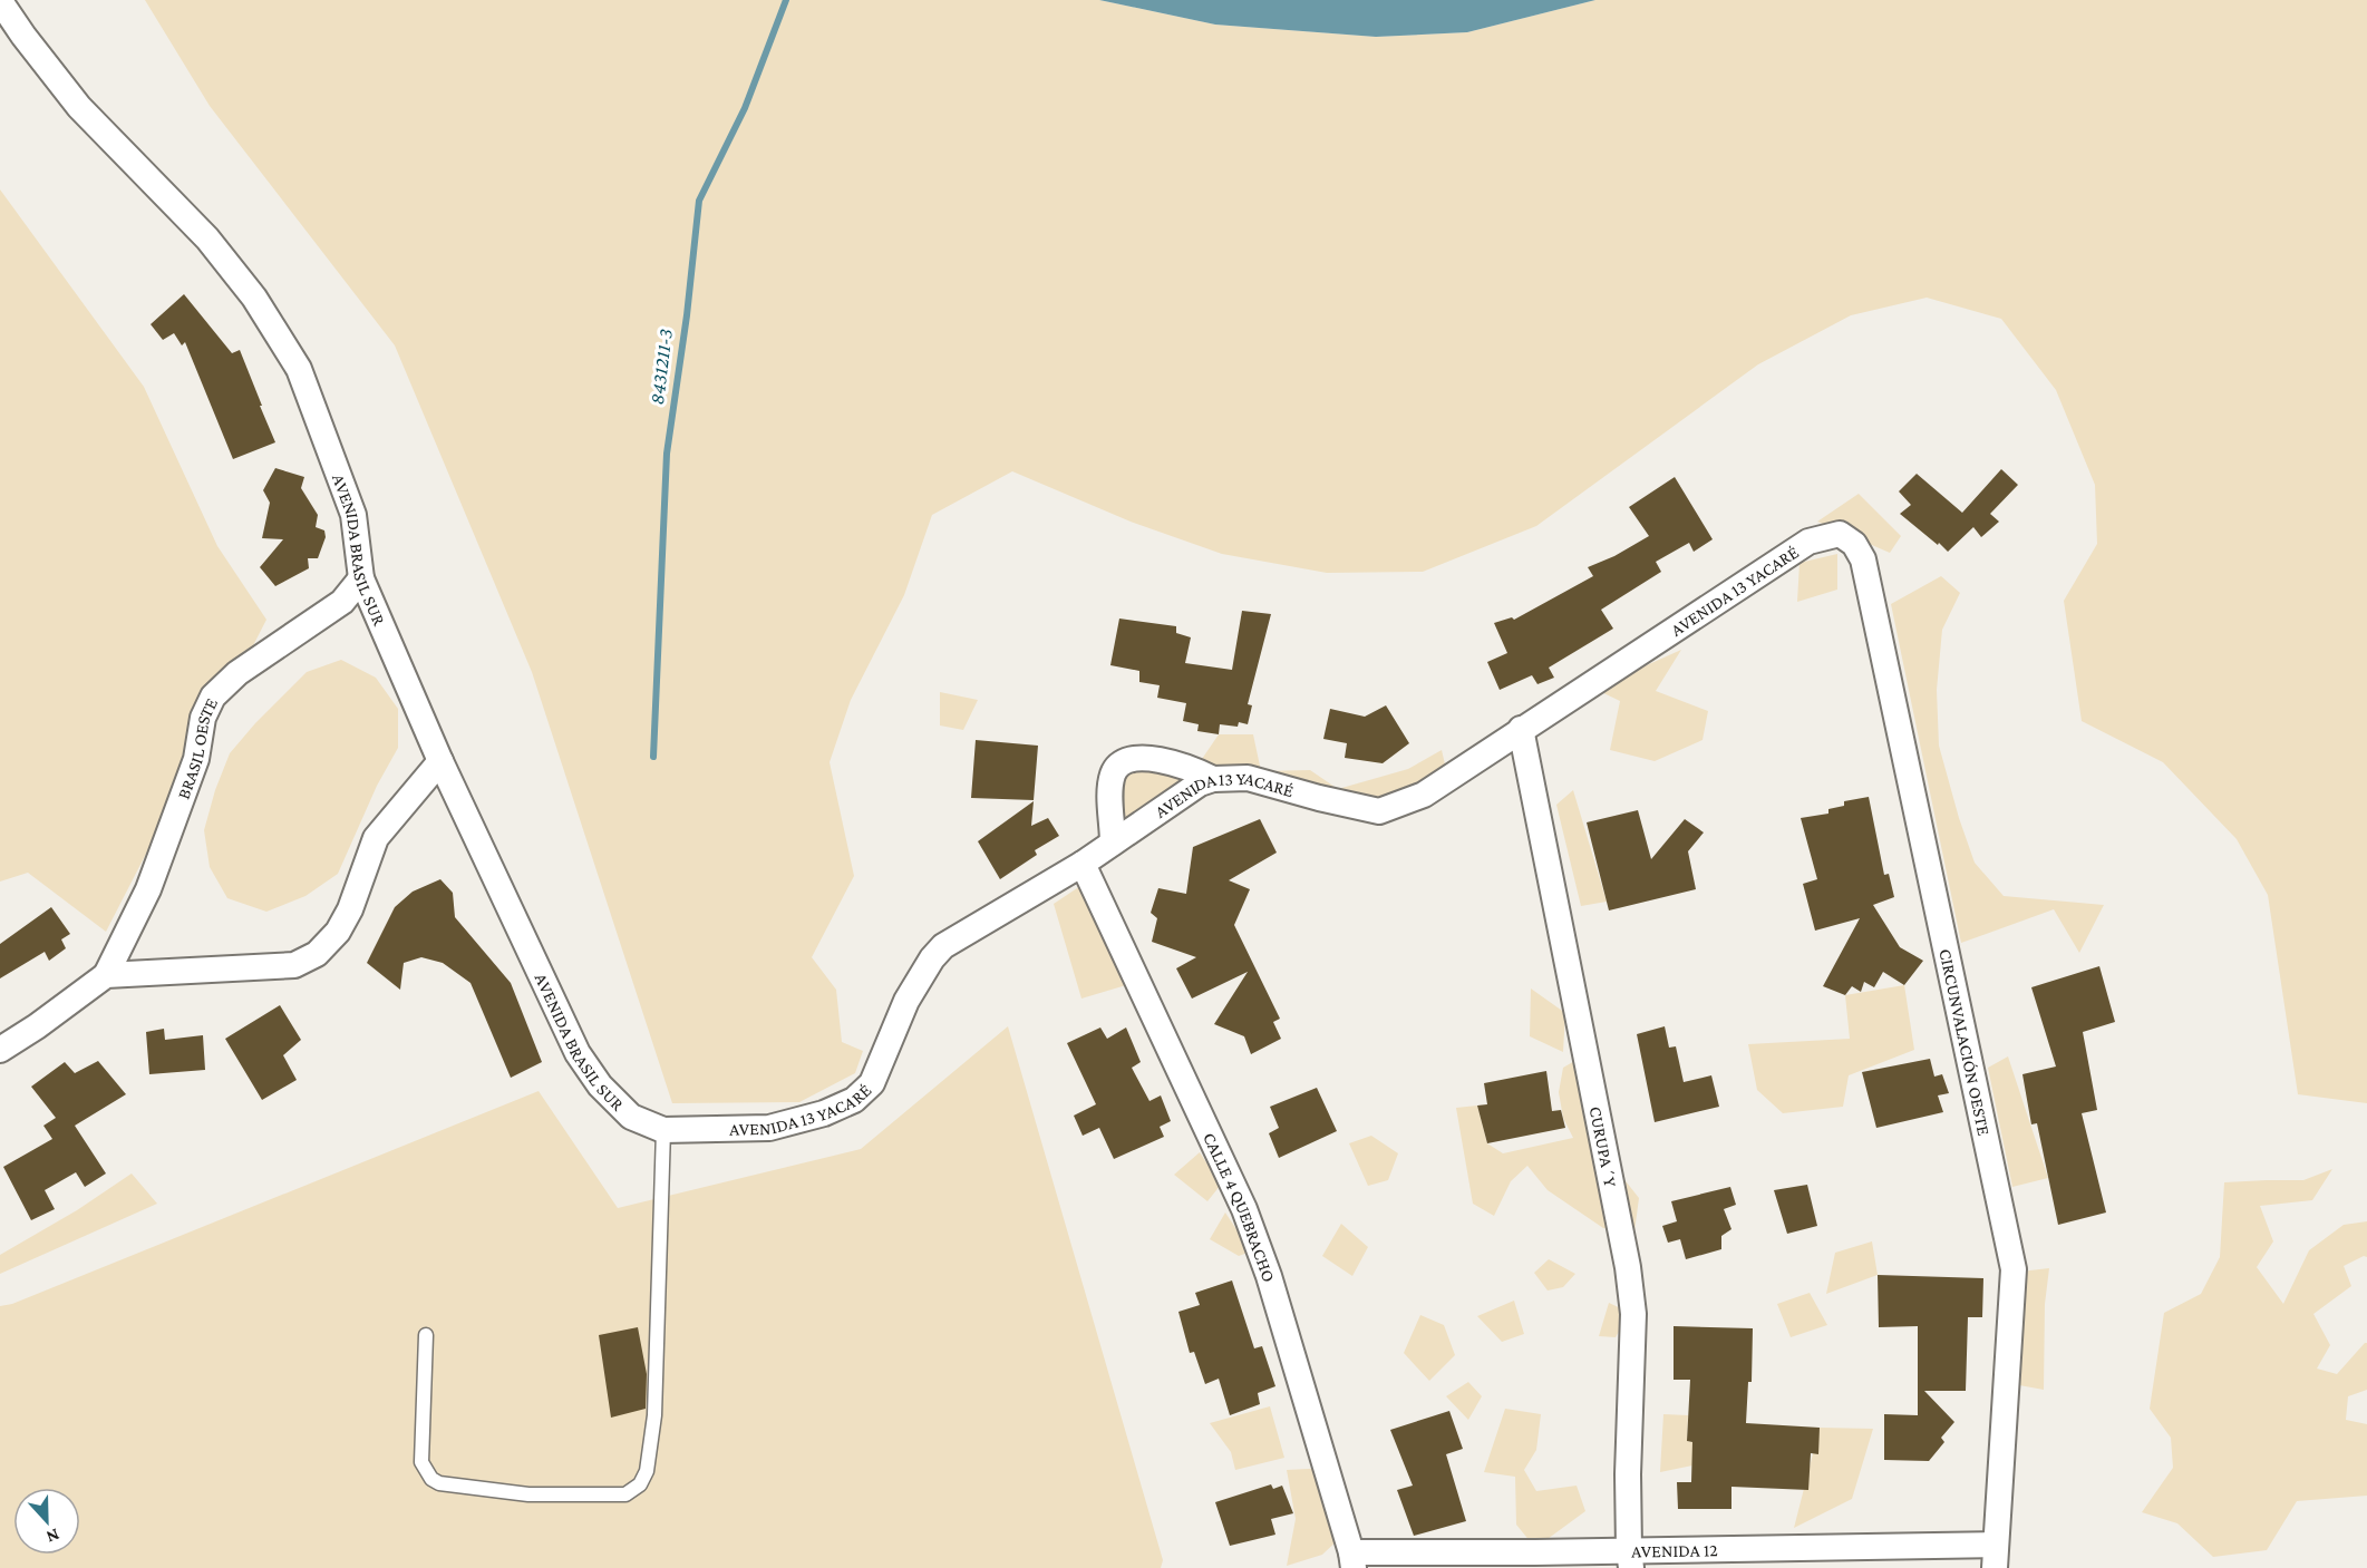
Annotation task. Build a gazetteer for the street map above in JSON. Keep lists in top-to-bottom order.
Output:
{
  "streets": {
    "street": [
      "AVENIDA BRASIL SUR",
      "AVENIDA 13 YACARÉ",
      "BRASIL OESTE",
      "CIRCUNVALACIÓN OESTE",
      "CURUPA´Y",
      "CALLE 4 QUEBRACHO",
      "AVENIDA 12"
    ]
  },
  "crossings": [
    ["AVENIDA BRASIL SUR", "AVENIDA 13 YACARÉ"],
    ["AVENIDA BRASIL SUR", "BRASIL OESTE"],
    ["AVENIDA 13 YACARÉ", "CIRCUNVALACIÓN OESTE"],
    ["AVENIDA 13 YACARÉ", "CURUPA´Y"],
    ["AVENIDA 13 YACARÉ", "CALLE 4 QUEBRACHO"],
    ["CIRCUNVALACIÓN OESTE", "AVENIDA 12"],
    ["CURUPA´Y", "AVENIDA 12"],
    ["CALLE 4 QUEBRACHO", "AVENIDA 12"]
  ],
  "water": ["8431211-3"],
  "north": "bottom"
}
